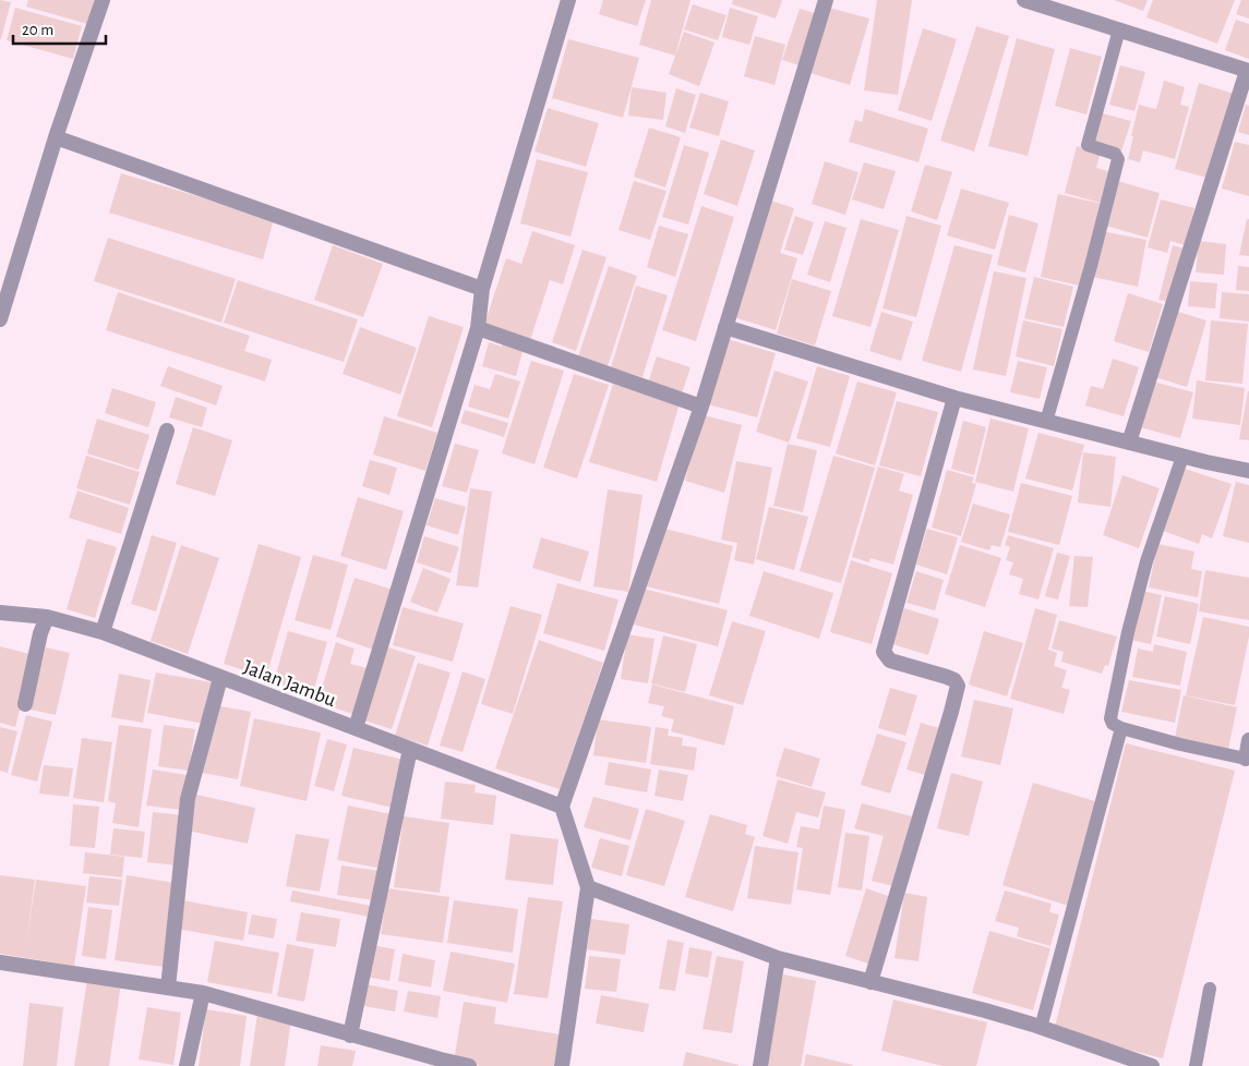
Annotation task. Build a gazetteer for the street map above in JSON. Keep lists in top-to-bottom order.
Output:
{
  "streets": {
    "street": ["Jalan Jambu"]
  },
  "scale_bar": "20 m"
}
